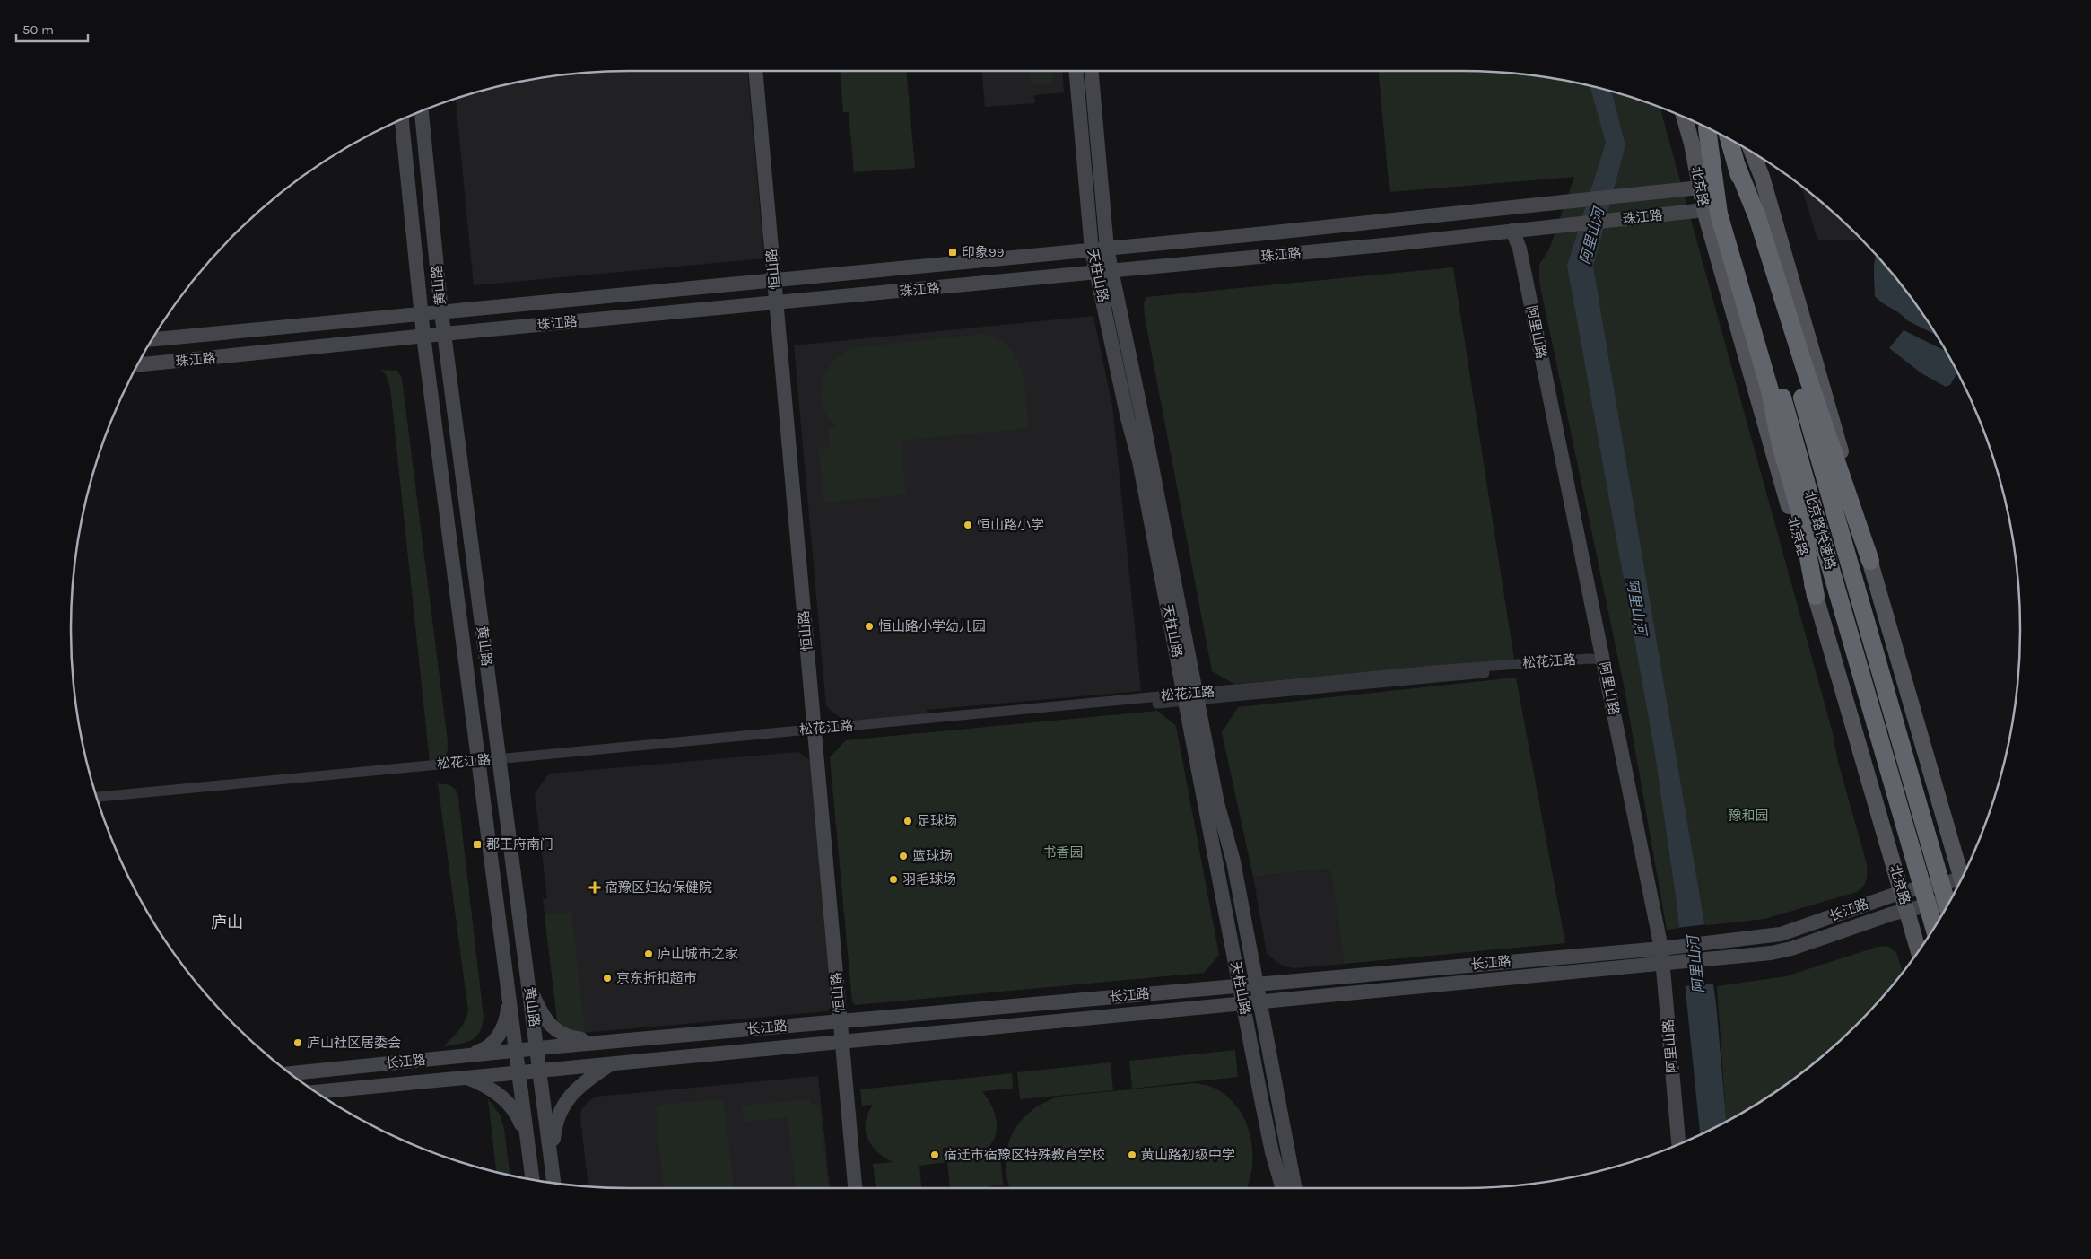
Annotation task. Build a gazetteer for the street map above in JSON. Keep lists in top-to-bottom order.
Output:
{
  "streets": {
    "highway": ["北京路快速路"],
    "main road": ["北京路"],
    "street": [
      "珠江路",
      "恒山路",
      "天柱山路",
      "黄山路",
      "阿里山路",
      "松花江路",
      "长江路"
    ]
  },
  "crossings": [
    ["北京路", "珠江路"],
    ["北京路", "长江路"],
    ["珠江路", "恒山路"],
    ["珠江路", "天柱山路"],
    ["珠江路", "黄山路"],
    ["珠江路", "阿里山路"],
    ["恒山路", "松花江路"],
    ["恒山路", "长江路"],
    ["天柱山路", "松花江路"],
    ["天柱山路", "长江路"],
    ["黄山路", "松花江路"],
    ["黄山路", "长江路"],
    ["阿里山路", "松花江路"],
    ["阿里山路", "长江路"]
  ],
  "districts": ["庐山"],
  "water": ["阿里山河"],
  "parks": ["豫和园", "书香园"],
  "places": {
    "transit": ["印象99", "郡王府南门"],
    "other": [
      "恒山路小学",
      "恒山路小学幼儿园",
      "足球场",
      "篮球场",
      "羽毛球场",
      "庐山城市之家",
      "京东折扣超市",
      "庐山社区居委会",
      "宿迁市宿豫区特殊教育学校",
      "黄山路初级中学"
    ],
    "health": ["宿豫区妇幼保健院"]
  },
  "scale_bar": "50 m"
}
